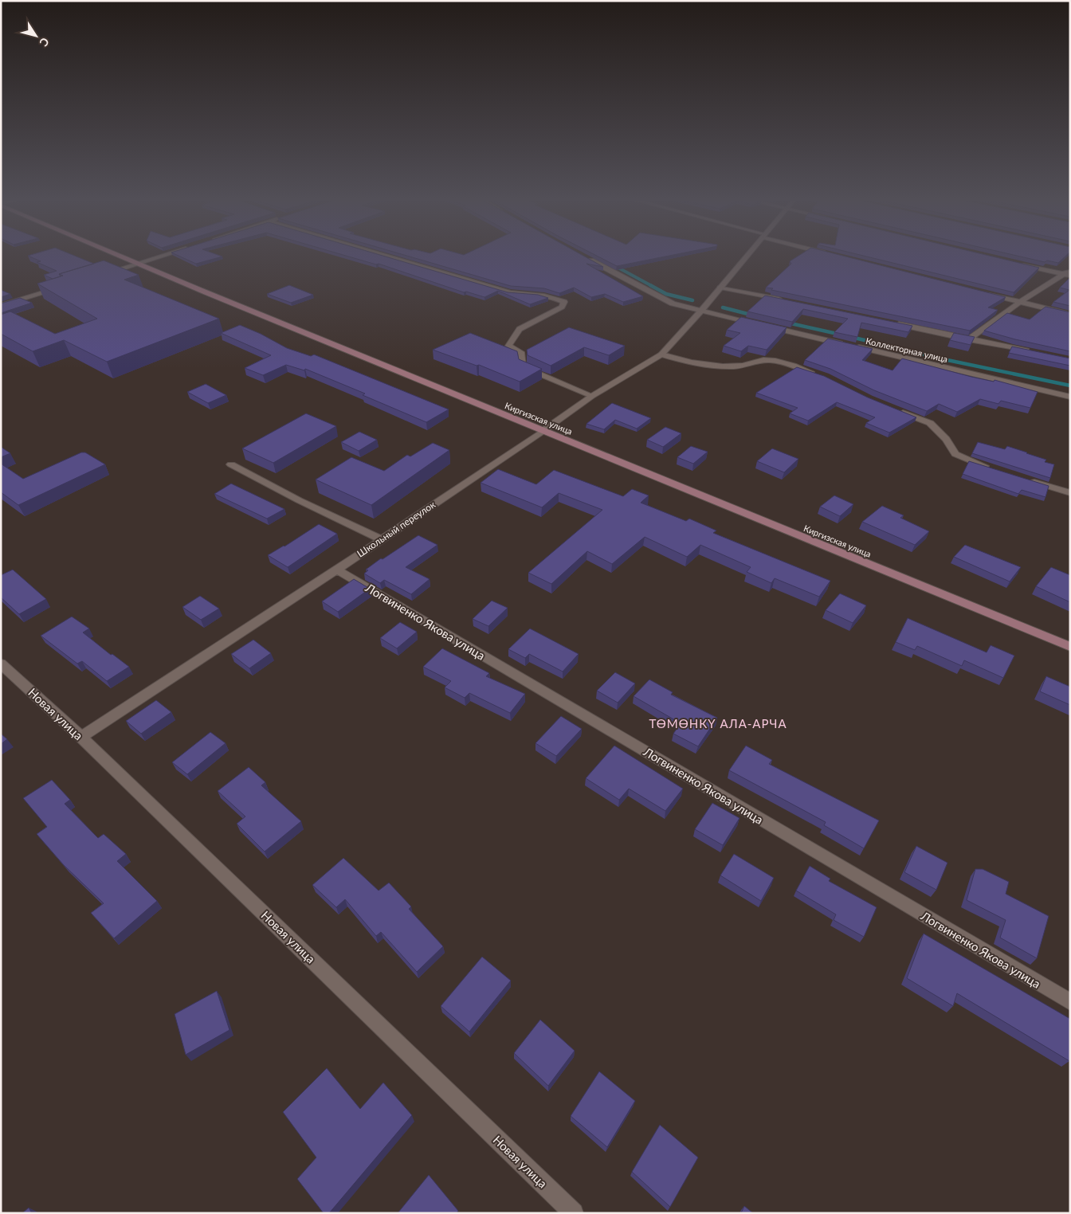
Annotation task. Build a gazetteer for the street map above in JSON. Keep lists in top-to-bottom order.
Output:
{
  "streets": {
    "main road": ["Киргизская улица"],
    "street": [
      "Коллекторная улица",
      "Школьный переулок",
      "Логвиненко Якова улица",
      "Новая улица"
    ]
  },
  "crossings": [
    ["Коллекторная улица", "Школьный переулок"],
    ["Киргизская улица", "Школьный переулок"],
    ["Школьный переулок", "Логвиненко Якова улица"],
    ["Школьный переулок", "Новая улица"]
  ],
  "districts": ["ТӨМӨНКҮ АЛА-АРЧА"],
  "north": "bottom right"
}
